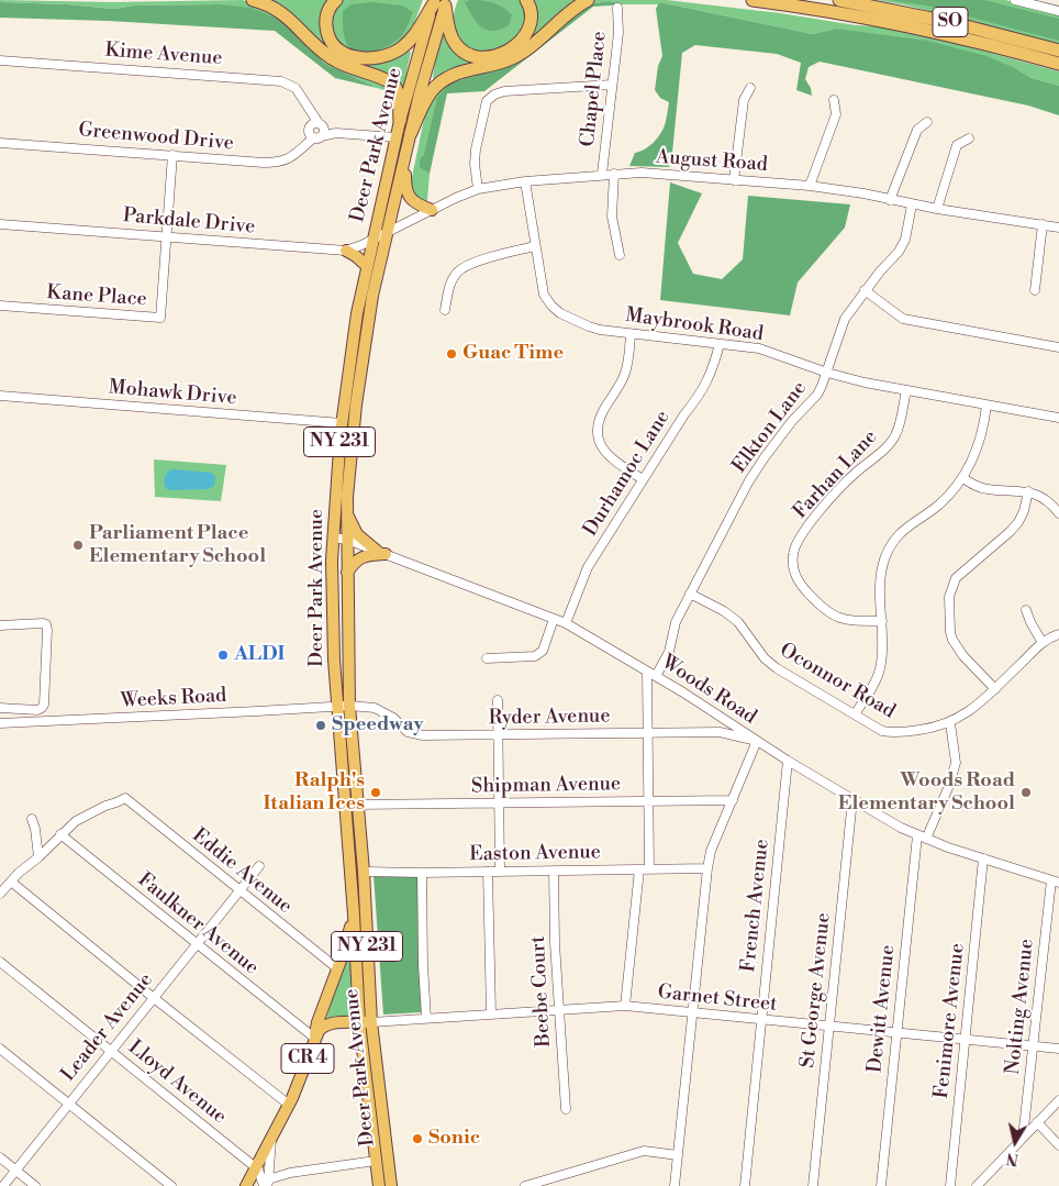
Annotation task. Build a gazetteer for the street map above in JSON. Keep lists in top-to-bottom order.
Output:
{
  "streets": {
    "highway": ["SO"],
    "main road": ["Deer Park Avenue", "NY 231", "CR 4"],
    "street": [
      "Kime Avenue",
      "Chapel Place",
      "Greenwood Drive",
      "August Road",
      "Parkdale Drive",
      "Kane Place",
      "Maybrook Road",
      "Mohawk Drive",
      "Elkton Lane",
      "Durhamoc Lane",
      "Farhan Lane",
      "Oconnor Road",
      "Woods Road",
      "Weeks Road",
      "Ryder Avenue",
      "Shipman Avenue",
      "Easton Avenue",
      "Eddie Avenue",
      "French Avenue",
      "Faulkner Avenue",
      "St George Avenue",
      "Beebe Court",
      "Garnet Street",
      "Nolting Avenue",
      "Dewitt Avenue",
      "Fenimore Avenue",
      "Leader Avenue",
      "Lloyd Avenue"
    ]
  },
  "crossings": [
    ["Kime Avenue", "Greenwood Drive"],
    ["Chapel Place", "August Road"],
    ["Greenwood Drive", "Kane Place"],
    ["Deer Park Avenue", "August Road"],
    ["Deer Park Avenue", "Parkdale Drive"],
    ["Deer Park Avenue", "Mohawk Drive"],
    ["Deer Park Avenue", "Woods Road"],
    ["Deer Park Avenue", "Weeks Road"],
    ["Deer Park Avenue", "Ryder Avenue"],
    ["Deer Park Avenue", "Shipman Avenue"],
    ["Deer Park Avenue", "Easton Avenue"],
    ["Deer Park Avenue", "Garnet Street"],
    ["Deer Park Avenue", "CR 4"],
    ["August Road", "Parkdale Drive"],
    ["August Road", "Maybrook Road"],
    ["August Road", "Elkton Lane"],
    ["Parkdale Drive", "Kane Place"],
    ["Maybrook Road", "Elkton Lane"],
    ["Maybrook Road", "Durhamoc Lane"],
    ["Maybrook Road", "Farhan Lane"],
    ["Elkton Lane", "Oconnor Road"],
    ["Elkton Lane", "Woods Road"],
    ["Durhamoc Lane", "Woods Road"],
    ["Oconnor Road", "Dewitt Avenue"],
    ["Woods Road", "Ryder Avenue"],
    ["Woods Road", "French Avenue"],
    ["Woods Road", "St George Avenue"],
    ["Woods Road", "Nolting Avenue"],
    ["Woods Road", "Dewitt Avenue"],
    ["Woods Road", "Fenimore Avenue"],
    ["Weeks Road", "Ryder Avenue"],
    ["Easton Avenue", "Beebe Court"],
    ["Eddie Avenue", "Faulkner Avenue"],
    ["Eddie Avenue", "Leader Avenue"],
    ["French Avenue", "Garnet Street"],
    ["Faulkner Avenue", "Leader Avenue"],
    ["Faulkner Avenue", "CR 4"],
    ["St George Avenue", "Garnet Street"],
    ["Beebe Court", "Garnet Street"],
    ["Garnet Street", "Nolting Avenue"],
    ["Garnet Street", "Dewitt Avenue"],
    ["Garnet Street", "Fenimore Avenue"],
    ["Garnet Street", "CR 4"],
    ["Leader Avenue", "Lloyd Avenue"],
    ["CR 4", "Lloyd Avenue"]
  ],
  "places": [
    "Guac Time",
    "Parliament Place Elementary School",
    "ALDI",
    "Speedway",
    "Ralph's Italian Ices",
    "Woods Road Elementary School",
    "Sonic"
  ],
  "north": "bottom"
}
